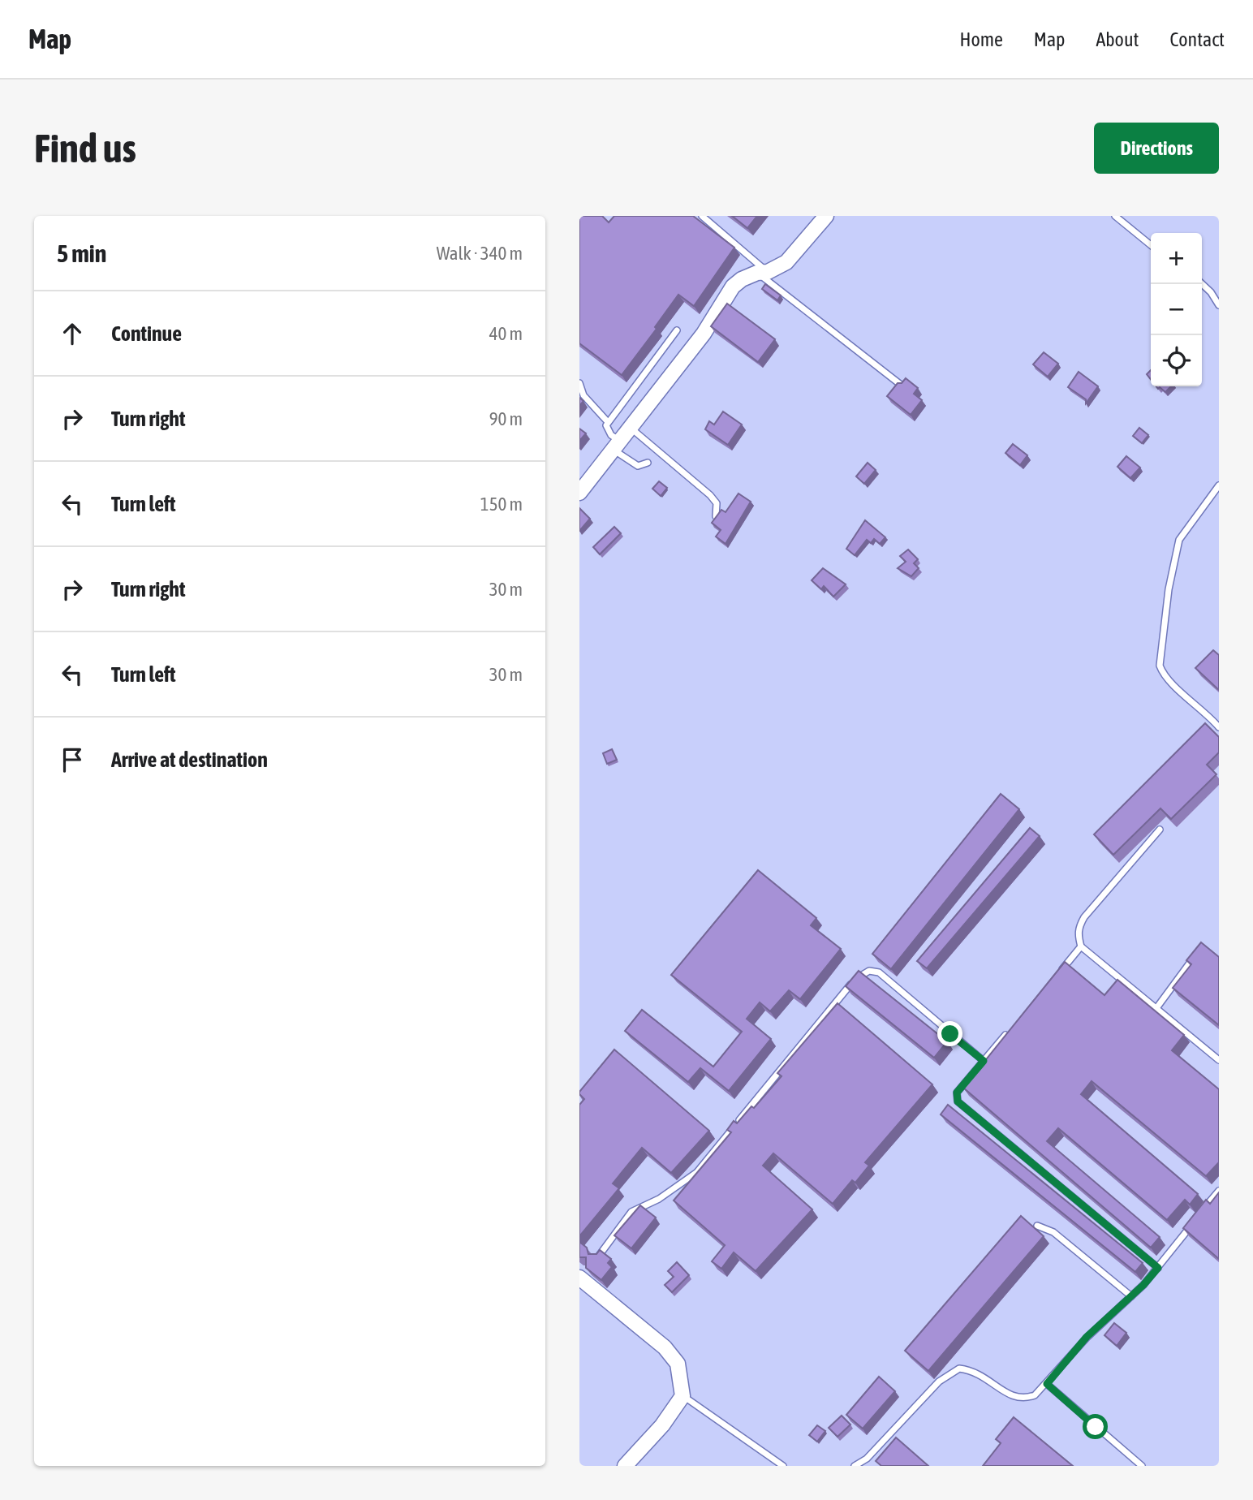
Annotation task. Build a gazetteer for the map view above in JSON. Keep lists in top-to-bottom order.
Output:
{
  "page": {
    "header": "Map",
    "nav": [
      "Home",
      "Map",
      "About",
      "Contact"
    ],
    "buttons": "Directions",
    "title": "Find us",
    "heading": ["5 min", "Walk · 340 m"],
    "map_buttons": ["+", "−"],
    "list": [
      ["Continue", "40 m"],
      ["Turn right", "90 m"],
      ["Turn left", "150 m"],
      ["Turn right", "30 m"],
      ["Turn left", "30 m"],
      "Arrive at destination"
    ]
  }
}
